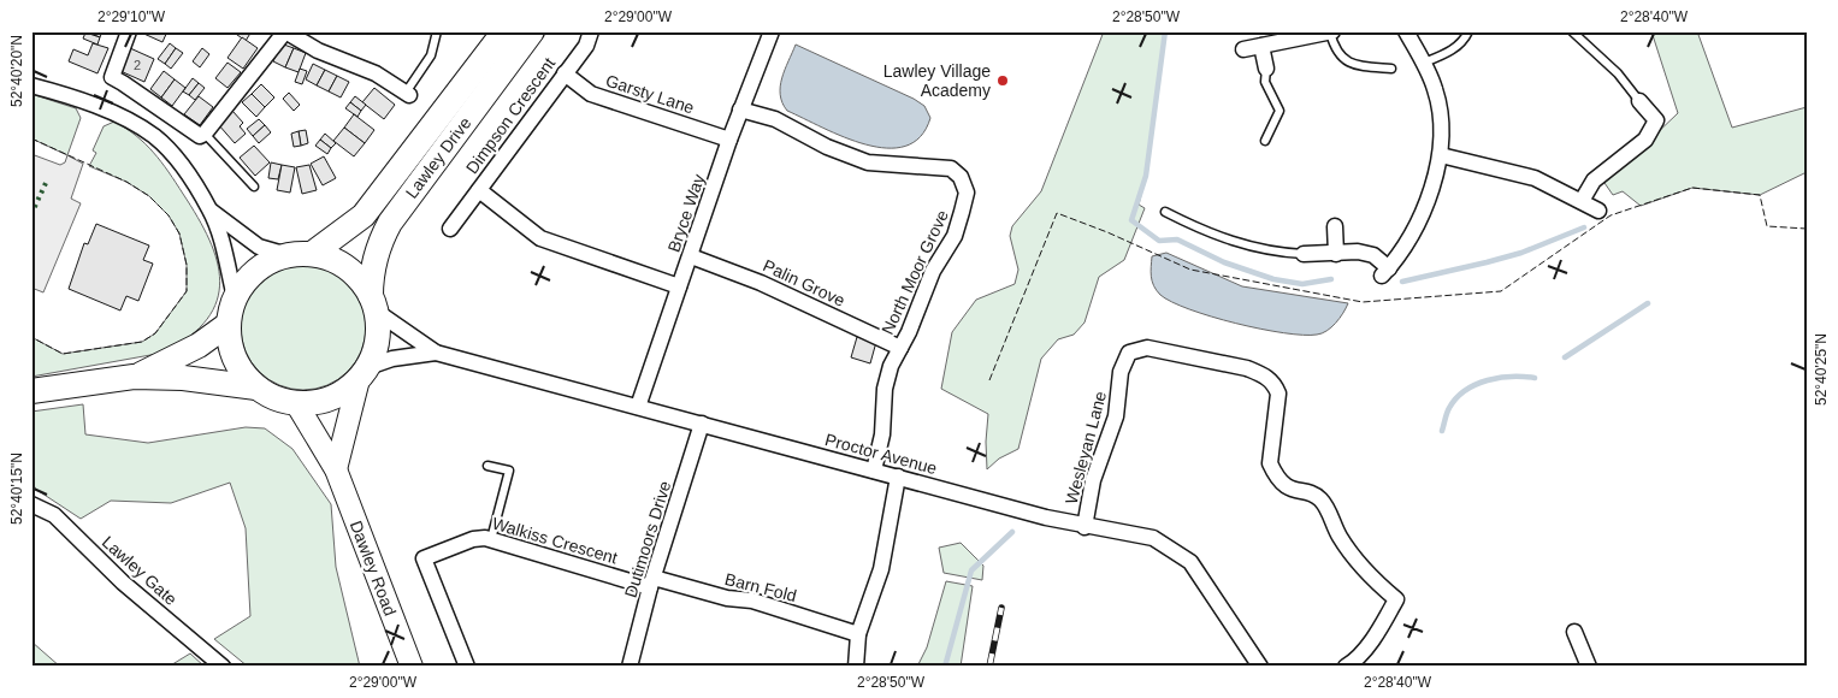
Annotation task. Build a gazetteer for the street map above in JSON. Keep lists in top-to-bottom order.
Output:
{
  "streets": {
    "main road": ["Lawley Drive"],
    "street": [
      "Garsty Lane",
      "Dimpson Crescent",
      "Bryce Way",
      "North Moor Grove",
      "Palin Grove",
      "Wesleyan Lane",
      "Proctor Avenue",
      "Dutimoors Drive",
      "Walkiss Crescent",
      "Dawley Road",
      "Lawley Gate",
      "Barn Fold"
    ]
  },
  "crossings": [
    ["Garsty Lane", "Dimpson Crescent"],
    ["Garsty Lane", "Bryce Way"],
    ["Dimpson Crescent", "Bryce Way"],
    ["Lawley Drive", "Proctor Avenue"],
    ["Lawley Drive", "Dawley Road"],
    ["Bryce Way", "North Moor Grove"],
    ["Bryce Way", "Palin Grove"],
    ["Bryce Way", "Proctor Avenue"],
    ["North Moor Grove", "Palin Grove"],
    ["North Moor Grove", "Proctor Avenue"],
    ["Wesleyan Lane", "Proctor Avenue"],
    ["Proctor Avenue", "Dutimoors Drive"],
    ["Proctor Avenue", "Dawley Road"],
    ["Dutimoors Drive", "Walkiss Crescent"],
    ["Dutimoors Drive", "Barn Fold"],
    ["Walkiss Crescent", "Barn Fold"]
  ],
  "places": ["Lawley Village Academy"],
  "house_numbers": ["2"],
  "coordinates": [
    "2°29'10\"W",
    "2°29'00\"W",
    "2°28'50\"W",
    "2°28'40\"W",
    "52°40'20\"N",
    "52°40'25\"N",
    "52°40'15\"N"
  ]
}
